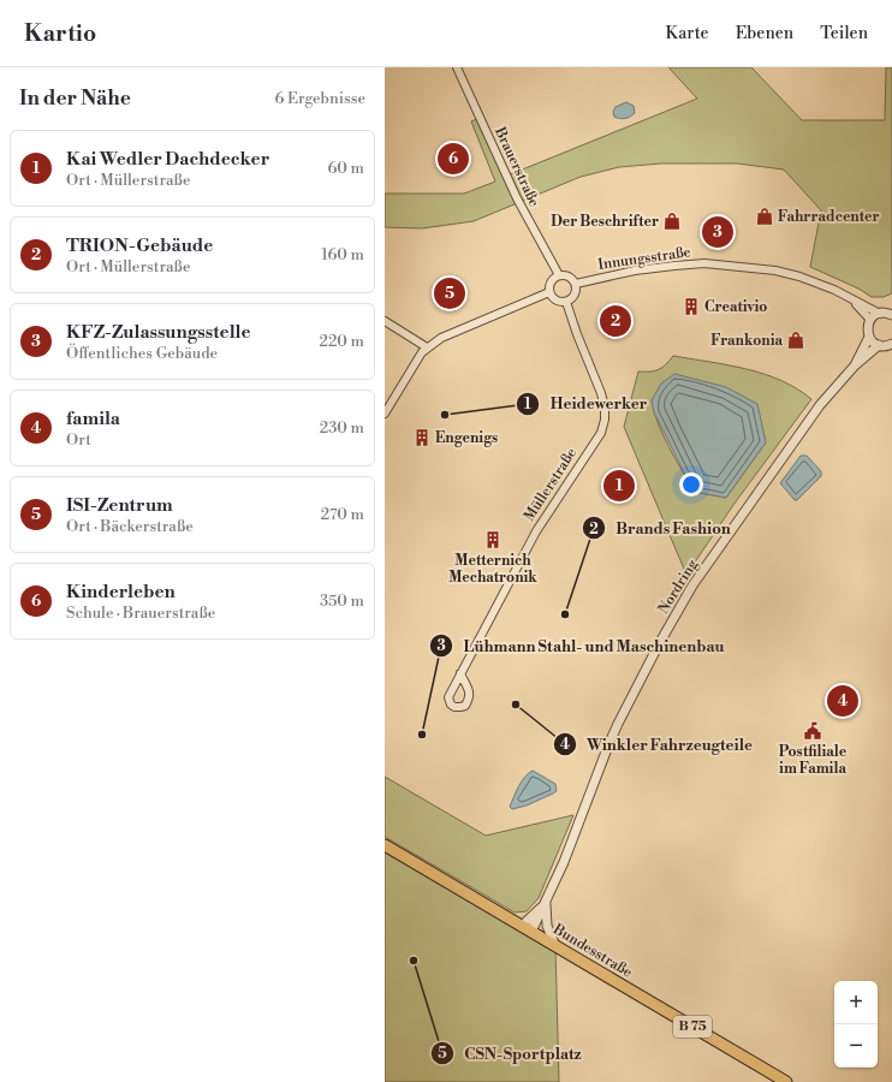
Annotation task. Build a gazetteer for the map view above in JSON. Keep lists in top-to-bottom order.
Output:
{
  "streets": {
    "main road": ["Bundesstraße", "B 75"],
    "street": [
      "Brauerstraße",
      "Innungsstraße",
      "Müllerstraße",
      "Nordring"
    ]
  },
  "crossings": [
    ["Brauerstraße", "Innungsstraße"],
    ["Brauerstraße", "Müllerstraße"],
    ["Innungsstraße", "Müllerstraße"],
    ["Innungsstraße", "Nordring"],
    ["Nordring", "Bundesstraße"]
  ],
  "places": {
    "shop": ["Fahrradcenter", "Der Beschrifter", "Frankonia"],
    "building": ["Creativio", "Engenigs", "Metternich Mechatronik"],
    "other": [
      "Heidewerker",
      "Brands Fashion",
      "Winkler Fahrzeugteile",
      "Lühmann Stahl- und Maschinenbau",
      "CSN-Sportplatz"
    ],
    "public building": ["Postfiliale im Famila"]
  },
  "page": {
    "header": "Kartio",
    "nav": ["Karte", "Ebenen", "Teilen"],
    "heading": ["In der Nähe", "6 Ergebnisse"],
    "list": [
      {
        "mark": "1",
        "name": "Kai Wedler Dachdecker",
        "note": "Ort · Müllerstraße",
        "value": "60 m"
      },
      {
        "mark": "2",
        "name": "TRION-Gebäude",
        "note": "Ort · Müllerstraße",
        "value": "160 m"
      },
      {
        "mark": "3",
        "name": "KFZ-Zulassungsstelle",
        "note": "Öffentliches Gebäude",
        "value": "220 m"
      },
      {
        "mark": "4",
        "name": "famila",
        "note": "Ort",
        "value": "230 m"
      },
      {
        "mark": "5",
        "name": "ISI-Zentrum",
        "note": "Ort · Bäckerstraße",
        "value": "270 m"
      },
      {
        "mark": "6",
        "name": "Kinderleben",
        "note": "Schule · Brauerstraße",
        "value": "350 m"
      }
    ],
    "pins": [
      "6",
      "3",
      "5",
      "2",
      "1",
      "4"
    ],
    "map_buttons": ["+", "−"]
  }
}
